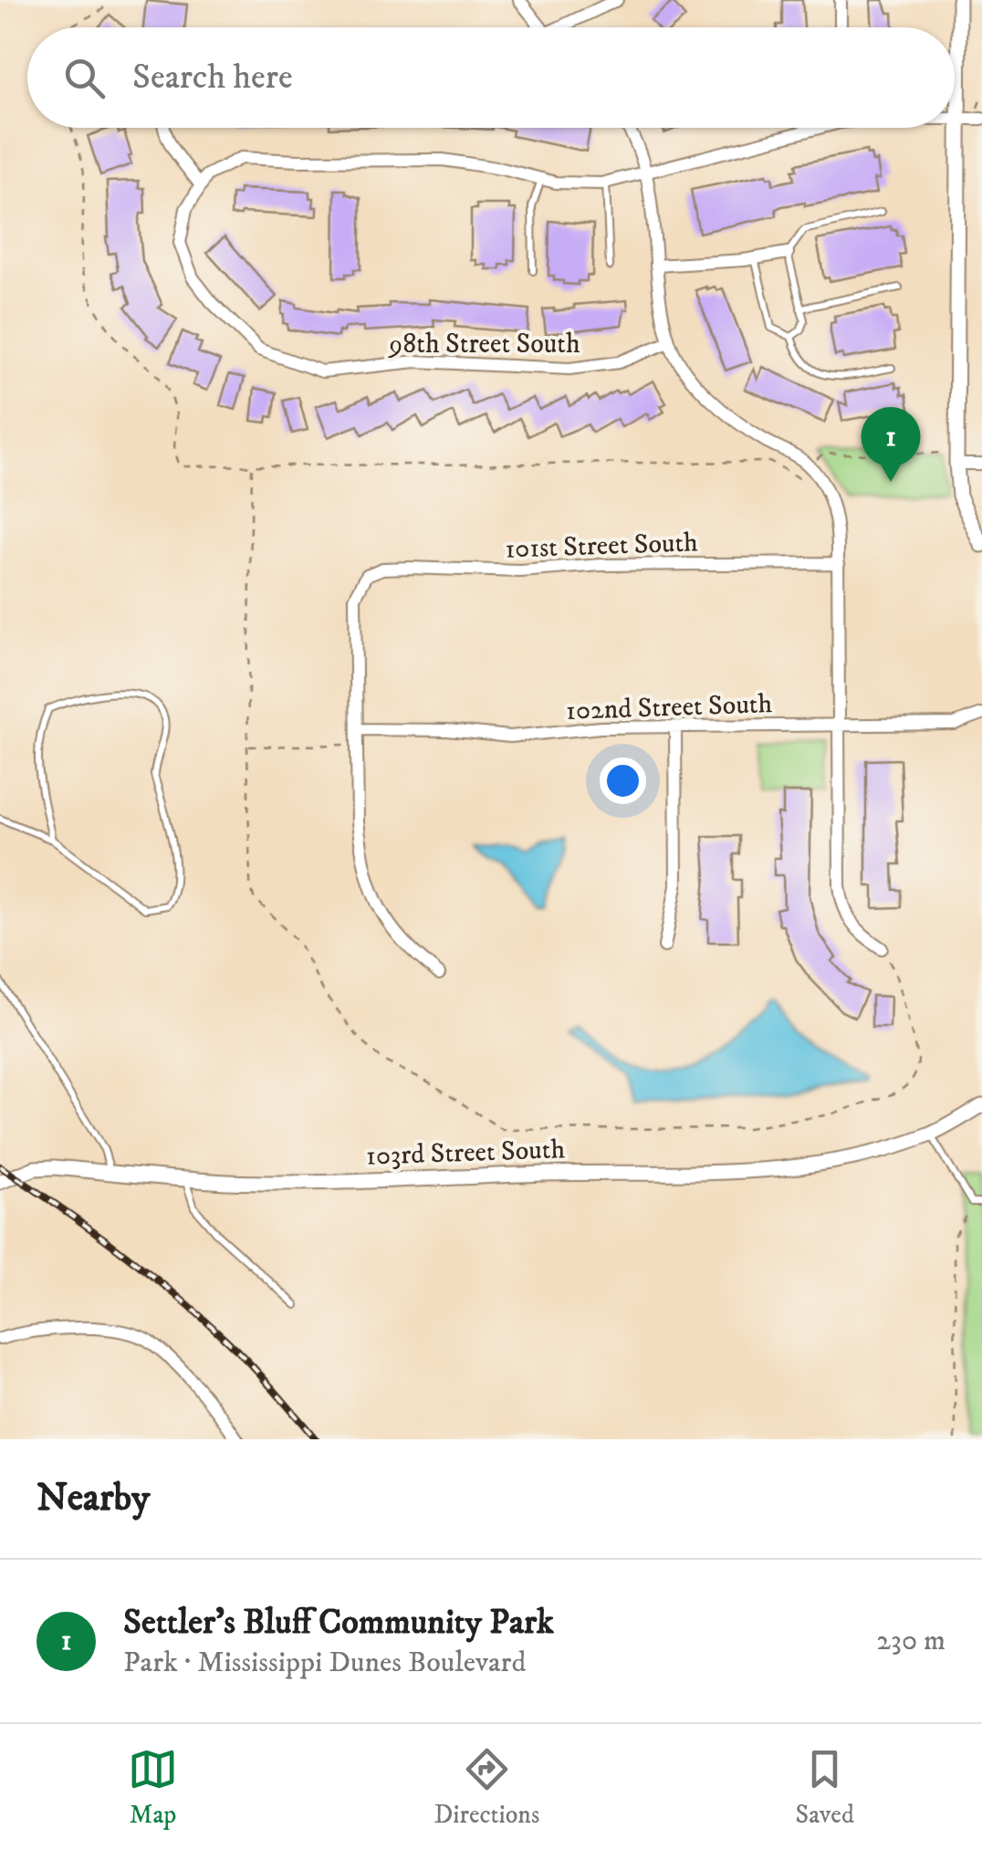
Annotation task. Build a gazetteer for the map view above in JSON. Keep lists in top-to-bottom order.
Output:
{
  "streets": {
    "street": [
      "98th Street South",
      "101st Street South",
      "102nd Street South",
      "103rd Street South"
    ]
  },
  "crossings": [
    ["101st Street South", "102nd Street South"]
  ],
  "page": {
    "search": "Search here",
    "pins": "1",
    "heading": "Nearby",
    "list": [
      {
        "mark": "1",
        "name": "Settler's Bluff Community Park",
        "note": "Park · Mississippi Dunes Boulevard",
        "value": "230 m"
      }
    ],
    "nav": ["Map", "Directions", "Saved"]
  }
}
